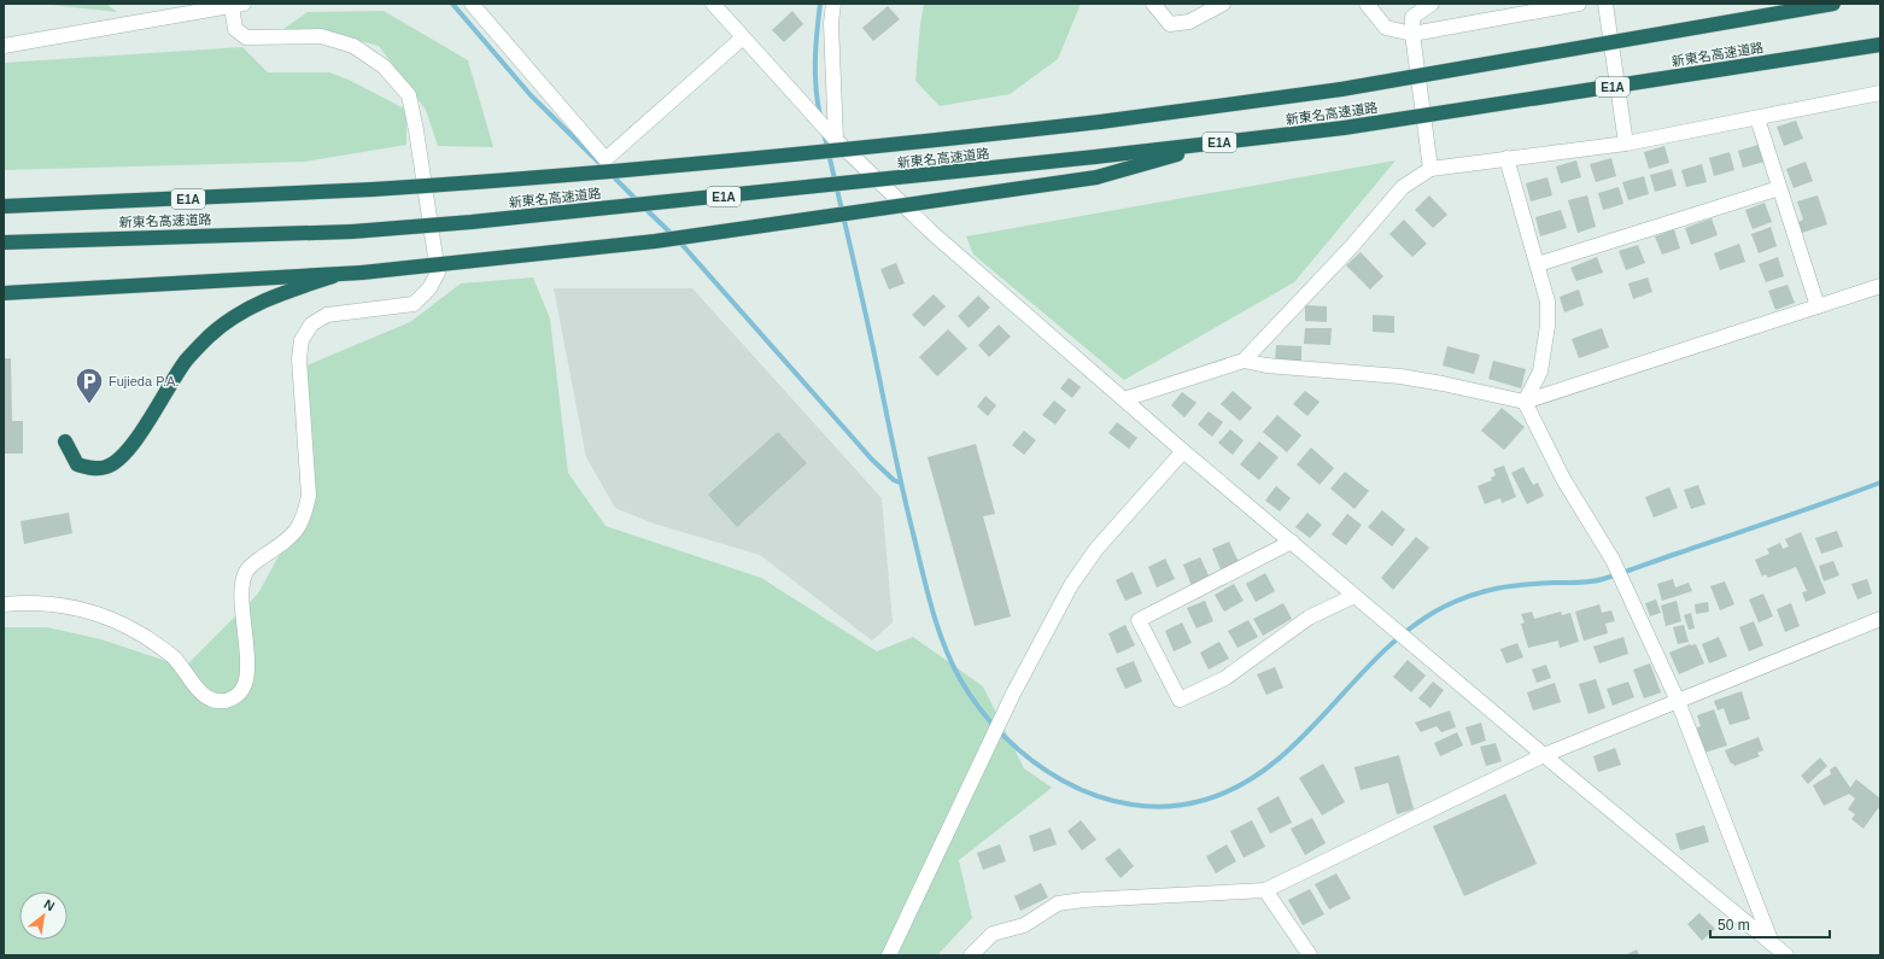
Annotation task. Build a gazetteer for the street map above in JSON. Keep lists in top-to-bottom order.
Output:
{
  "streets": {
    "highway": ["新東名高速道路", "E1A"]
  },
  "places": {
    "parking": ["Fujieda P.A."]
  },
  "scale_bar": "50 m",
  "north": "top right"
}
